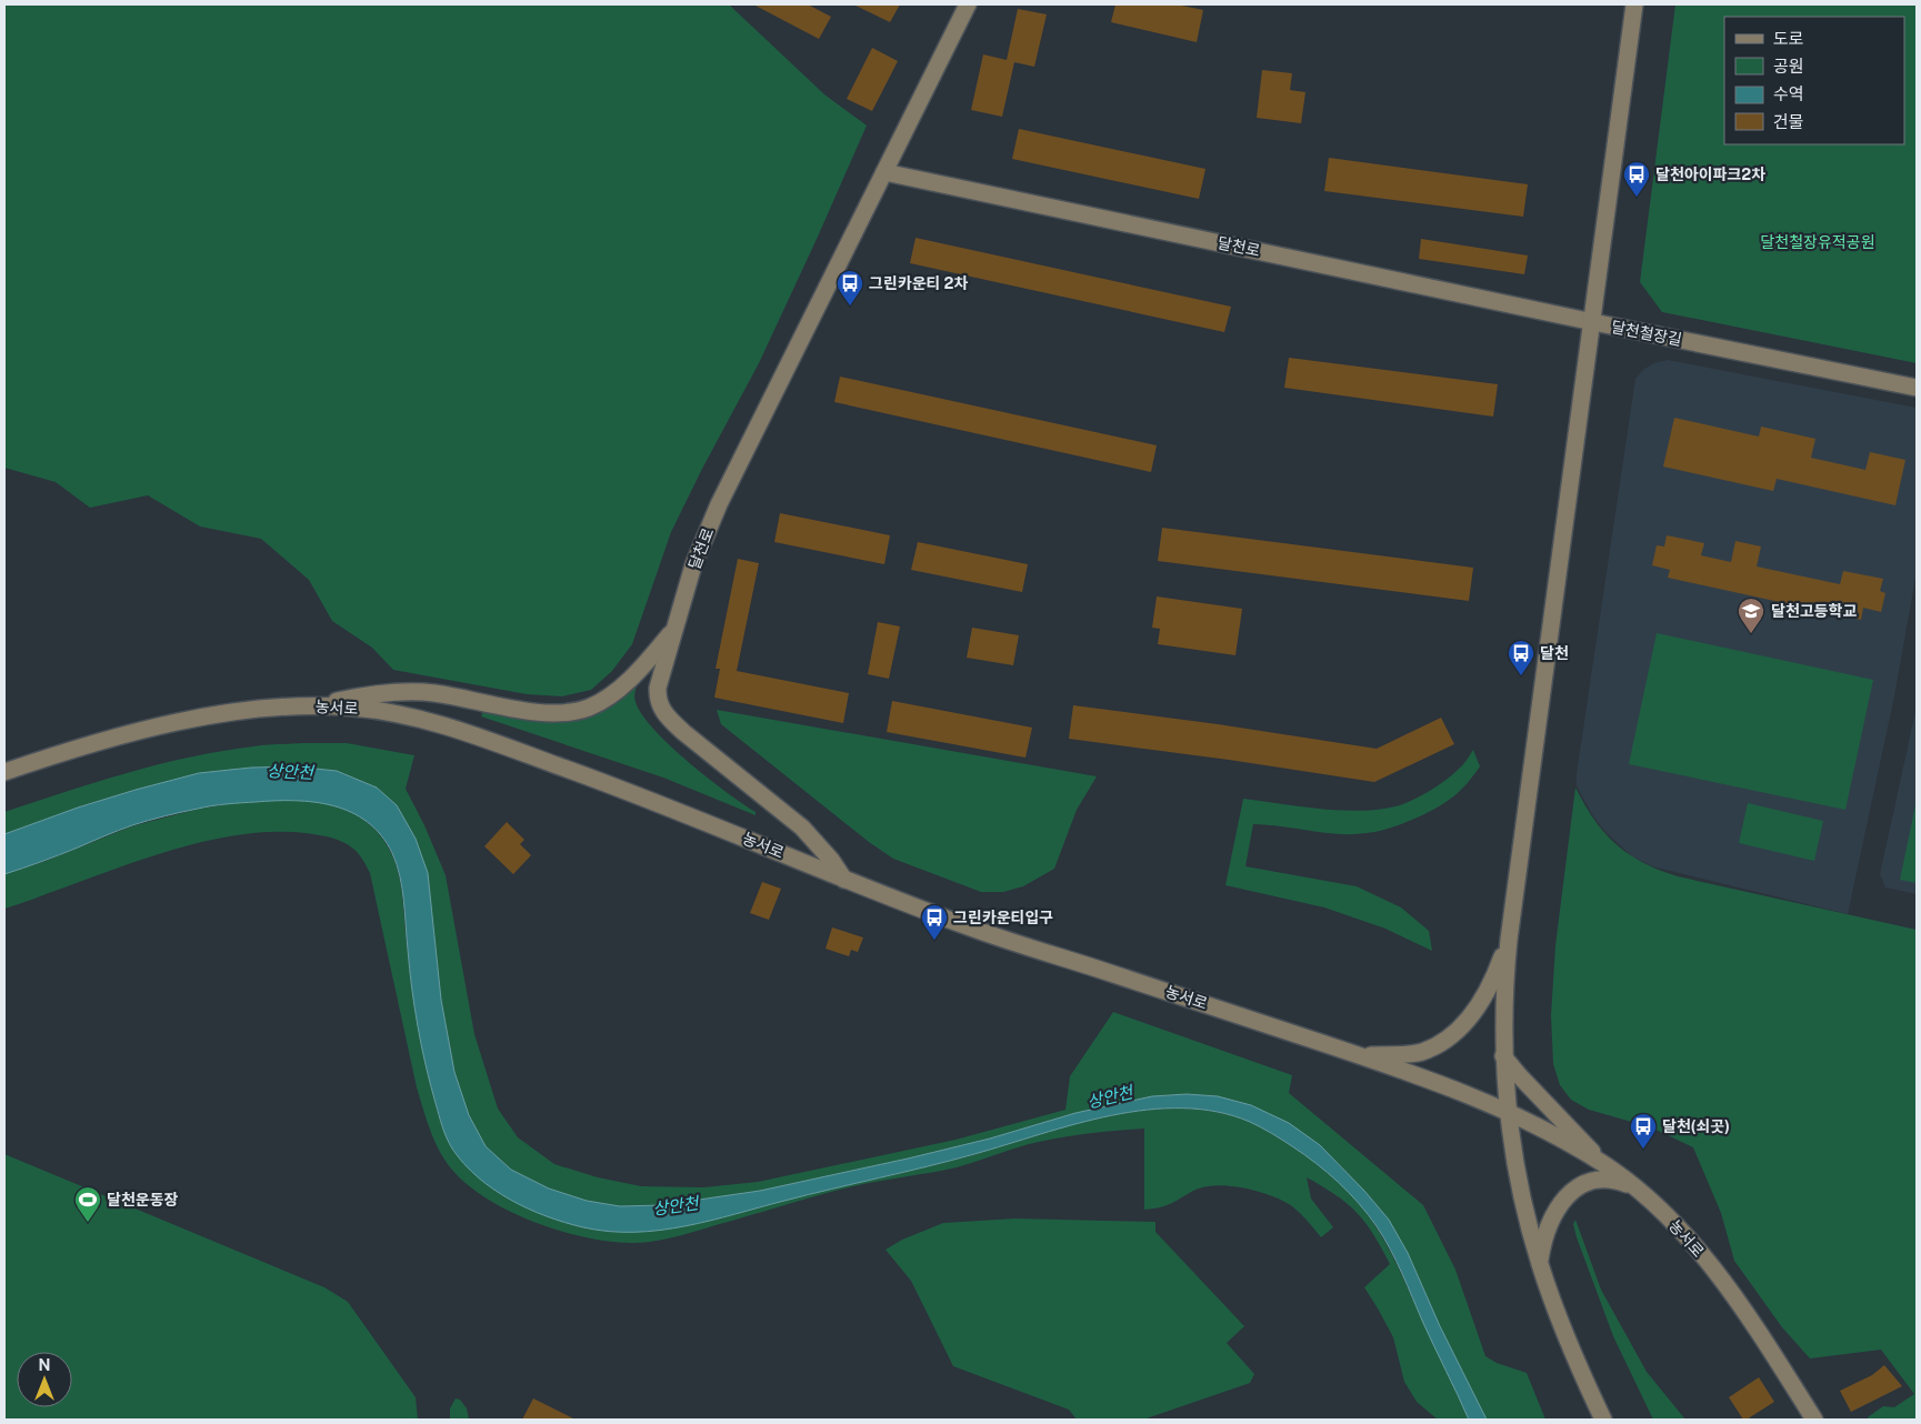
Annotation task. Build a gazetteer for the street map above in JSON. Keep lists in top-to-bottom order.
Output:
{
  "streets": {
    "street": ["달천로", "달천철장길", "농서로"]
  },
  "crossings": [
    ["달천로", "달천철장길"],
    ["달천로", "농서로"]
  ],
  "water": ["상안천"],
  "parks": ["달천철장유적공원"],
  "places": {
    "bus stop": [
      "달천아이파크2차",
      "그린카운티 2차",
      "달천",
      "그린카운티입구",
      "달천(쇠곳)"
    ],
    "school or university": ["달천고등학교"],
    "sports": ["달천운동장"]
  },
  "legend": [
    "도로",
    "공원",
    "수역",
    "건물"
  ],
  "north": "top"
}
